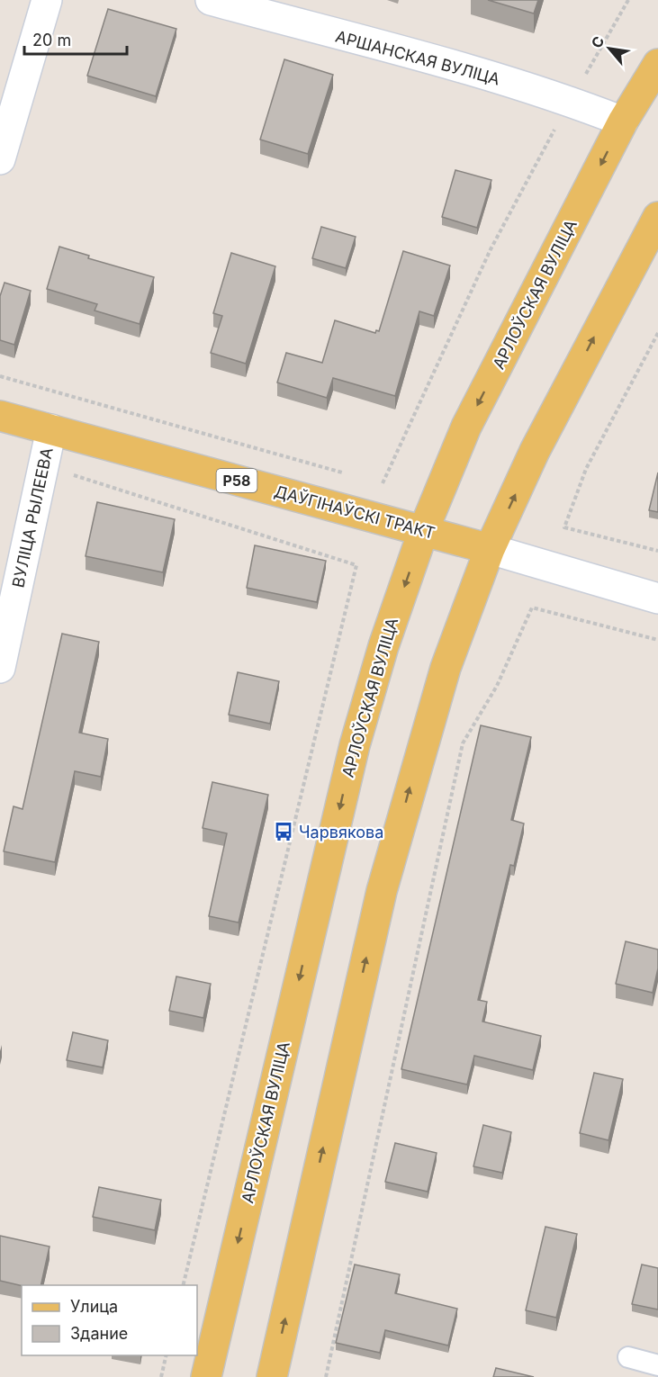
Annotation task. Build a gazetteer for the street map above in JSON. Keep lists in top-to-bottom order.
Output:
{
  "streets": {
    "main road": ["АРЛОЎСКАЯ ВУЛІЦА", "Р58", "ДАЎГІНАЎСКІ ТРАКТ"],
    "street": ["АРШАНСКАЯ ВУЛІЦА", "ВУЛІЦА РЫЛЕЕВА"]
  },
  "crossings": [
    ["АРШАНСКАЯ ВУЛІЦА", "АРЛОЎСКАЯ ВУЛІЦА"],
    ["АРЛОЎСКАЯ ВУЛІЦА", "ДАЎГІНАЎСКІ ТРАКТ"],
    ["Р58", "ДАЎГІНАЎСКІ ТРАКТ"],
    ["ДАЎГІНАЎСКІ ТРАКТ", "ВУЛІЦА РЫЛЕЕВА"]
  ],
  "places": {
    "bus stop": ["Чарвякова"]
  },
  "legend": ["Улица", "Здание"],
  "scale_bar": "20 m",
  "north": "top left"
}
